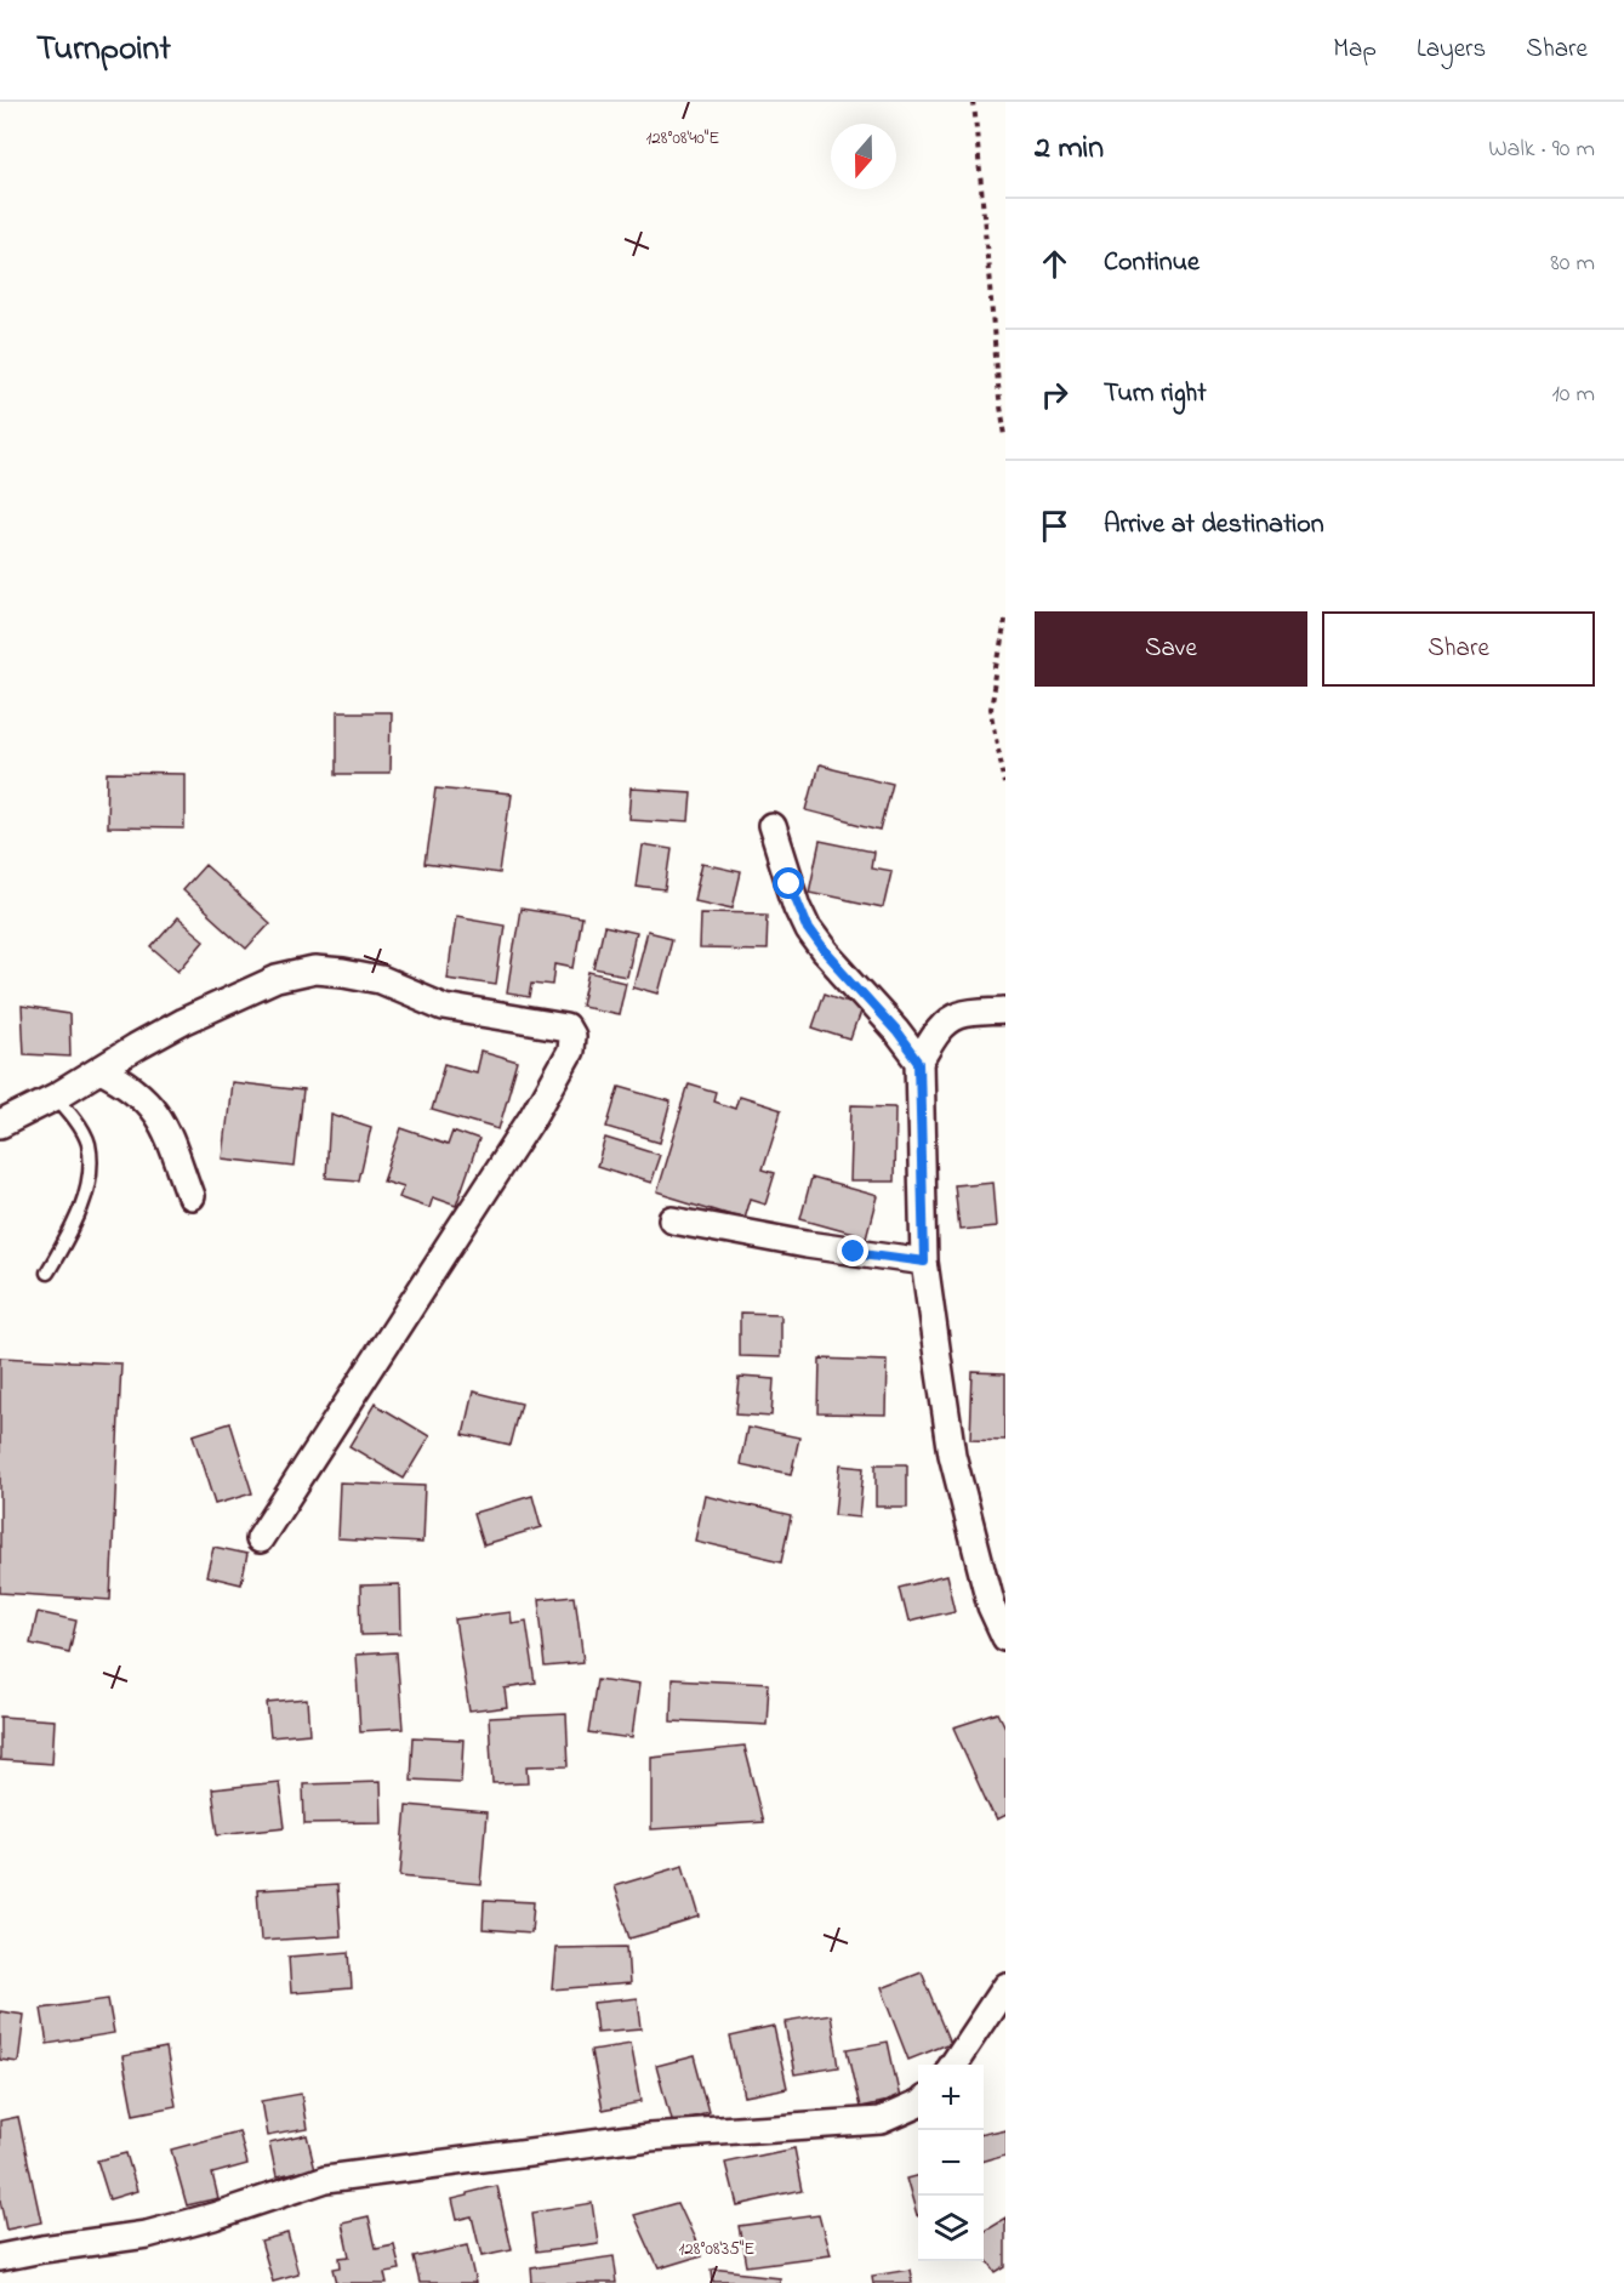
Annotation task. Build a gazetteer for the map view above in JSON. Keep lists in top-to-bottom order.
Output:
{
  "north": "bottom",
  "page": {
    "header": "Turnpoint",
    "nav": ["Map", "Layers", "Share"],
    "heading": ["2 min", "Walk · 90 m"],
    "list": [
      ["Continue", "80 m"],
      ["Turn right", "10 m"],
      "Arrive at destination"
    ],
    "buttons": ["Save", "Share"],
    "map_buttons": ["+", "−"]
  },
  "coordinates": ["128°08'40\"E", "128°08'35\"E"]
}
